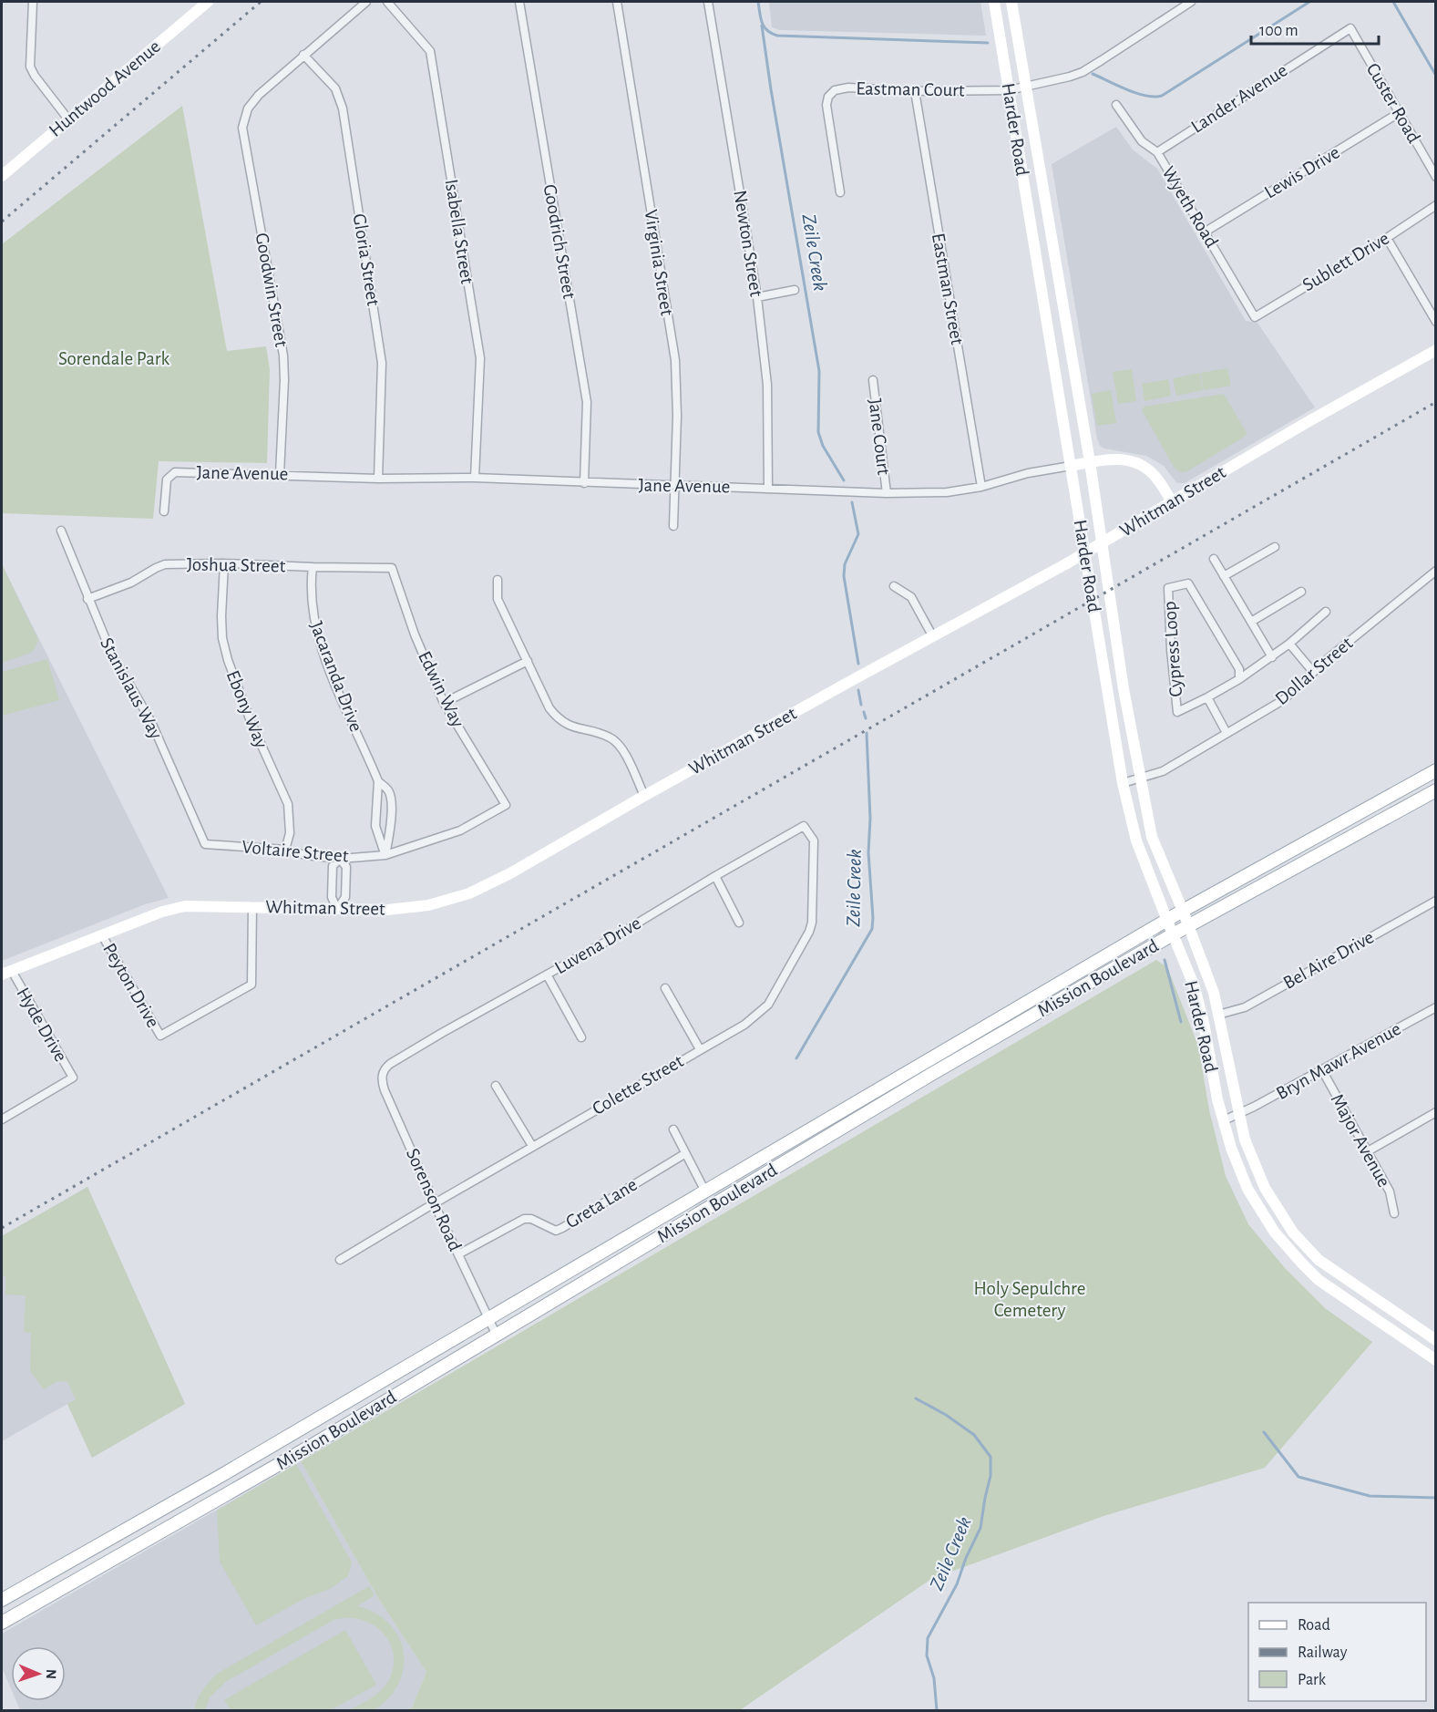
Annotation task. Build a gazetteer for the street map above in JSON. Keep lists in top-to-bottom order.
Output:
{
  "streets": {
    "main road": ["Mission Boulevard"],
    "street": [
      "Huntwood Avenue",
      "Eastman Court",
      "Lander Avenue",
      "Custer Road",
      "Harder Road",
      "Lewis Drive",
      "Wyeth Road",
      "Isabella Street",
      "Goodrich Street",
      "Newton Street",
      "Gloria Street",
      "Sublett Drive",
      "Virginia Street",
      "Eastman Street",
      "Goodwin Street",
      "Jane Court",
      "Jane Avenue",
      "Whitman Street",
      "Joshua Street",
      "Cypress Loop",
      "Dollar Street",
      "Jacaranda Drive",
      "Stanislaus Way",
      "Edwin Way",
      "Ebony Way",
      "Voltaire Street",
      "Luvena Drive",
      "Bel Aire Drive",
      "Peyton Drive",
      "Hyde Drive",
      "Bryn Mawr Avenue",
      "Colette Street",
      "Major Avenue",
      "Sorenson Road",
      "Greta Lane"
    ]
  },
  "crossings": [
    ["Eastman Court", "Harder Road"],
    ["Eastman Court", "Eastman Street"],
    ["Lander Avenue", "Custer Road"],
    ["Lander Avenue", "Wyeth Road"],
    ["Custer Road", "Lewis Drive"],
    ["Harder Road", "Jane Avenue"],
    ["Harder Road", "Dollar Street"],
    ["Harder Road", "Bel Aire Drive"],
    ["Harder Road", "Mission Boulevard"],
    ["Harder Road", "Bryn Mawr Avenue"],
    ["Lewis Drive", "Wyeth Road"],
    ["Wyeth Road", "Sublett Drive"],
    ["Isabella Street", "Jane Avenue"],
    ["Goodrich Street", "Jane Avenue"],
    ["Newton Street", "Jane Avenue"],
    ["Gloria Street", "Goodwin Street"],
    ["Gloria Street", "Jane Avenue"],
    ["Virginia Street", "Jane Avenue"],
    ["Eastman Street", "Jane Avenue"],
    ["Goodwin Street", "Jane Avenue"],
    ["Jane Court", "Jane Avenue"],
    ["Jane Avenue", "Whitman Street"],
    ["Whitman Street", "Peyton Drive"],
    ["Whitman Street", "Hyde Drive"],
    ["Joshua Street", "Jacaranda Drive"],
    ["Joshua Street", "Stanislaus Way"],
    ["Joshua Street", "Edwin Way"],
    ["Joshua Street", "Ebony Way"],
    ["Cypress Loop", "Dollar Street"],
    ["Jacaranda Drive", "Voltaire Street"],
    ["Stanislaus Way", "Voltaire Street"],
    ["Edwin Way", "Voltaire Street"],
    ["Ebony Way", "Voltaire Street"],
    ["Luvena Drive", "Colette Street"],
    ["Luvena Drive", "Sorenson Road"],
    ["Mission Boulevard", "Sorenson Road"],
    ["Bryn Mawr Avenue", "Major Avenue"],
    ["Colette Street", "Sorenson Road"],
    ["Sorenson Road", "Greta Lane"]
  ],
  "water": ["Zeile Creek"],
  "parks": ["Sorendale Park", "Holy Sepulchre Cemetery"],
  "legend": ["Road", "Railway", "Park"],
  "scale_bar": "100 m",
  "north": "right"
}
